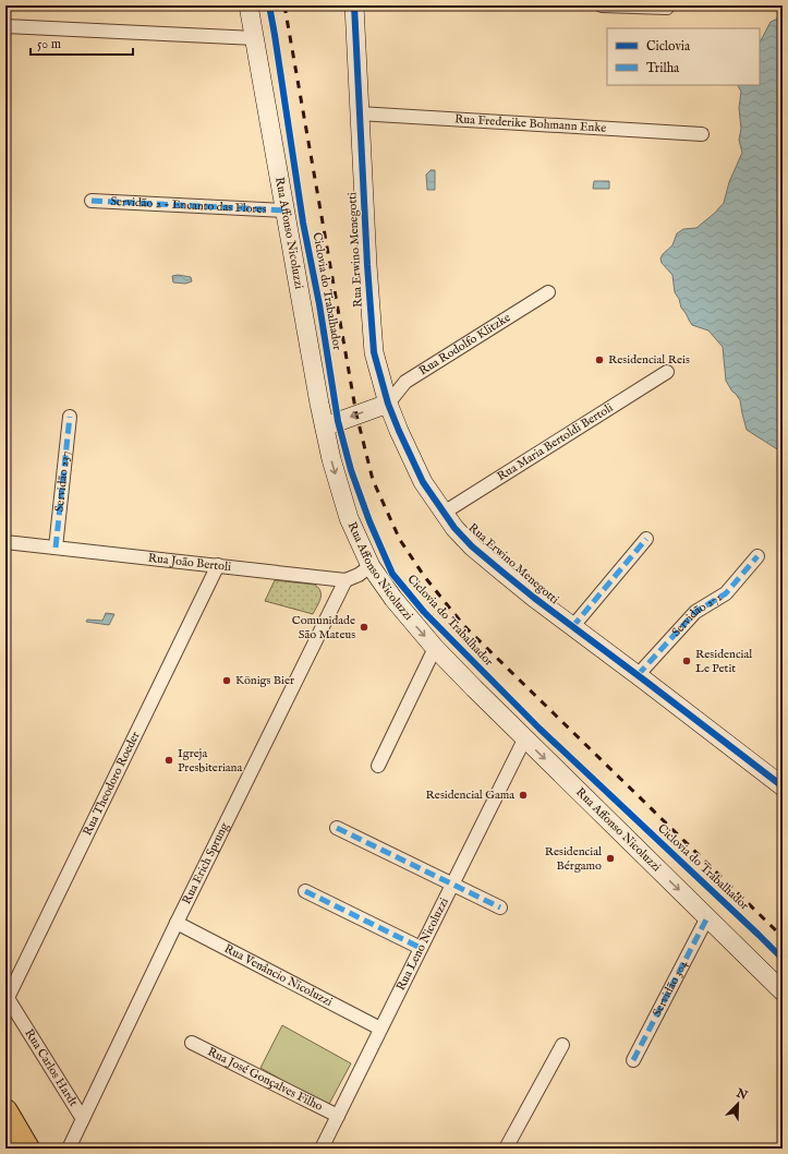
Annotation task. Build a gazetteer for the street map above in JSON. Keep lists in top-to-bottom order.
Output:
{
  "streets": {
    "street": [
      "Rua Frederike Bohmann Enke",
      "Servidão 2 - Encanto das Flores",
      "Rua Affonso Nicoluzzi",
      "Rua Erwino Menegotti",
      "Rua Rodolfo Klitzke",
      "Rua Maria Bertoldi Bertoli",
      "Servidão 237",
      "Rua João Bertoli",
      "Servidão 271",
      "Rua Theodoro Roeder",
      "Rua Erich Sprung",
      "Rua Leno Nicoluzzi",
      "Rua Venâncio Nicoluzzi",
      "Servidão 304",
      "Rua Carlos Hardt",
      "Rua José Gonçalves Filho"
    ],
    "cycle path": ["Ciclovia do Trabalhador"]
  },
  "crossings": [
    ["Rua Frederike Bohmann Enke", "Rua Erwino Menegotti"],
    ["Servidão 2 - Encanto das Flores", "Rua Affonso Nicoluzzi"],
    ["Rua Affonso Nicoluzzi", "Rua Leno Nicoluzzi"],
    ["Rua Affonso Nicoluzzi", "Servidão 304"],
    ["Rua Erwino Menegotti", "Rua Rodolfo Klitzke"],
    ["Rua Erwino Menegotti", "Rua Maria Bertoldi Bertoli"],
    ["Rua Erwino Menegotti", "Servidão 271"],
    ["Servidão 237", "Rua João Bertoli"],
    ["Rua João Bertoli", "Rua Theodoro Roeder"],
    ["Rua João Bertoli", "Rua Erich Sprung"],
    ["Rua Theodoro Roeder", "Rua Carlos Hardt"],
    ["Rua Erich Sprung", "Rua Venâncio Nicoluzzi"],
    ["Rua Erich Sprung", "Rua Carlos Hardt"],
    ["Rua Leno Nicoluzzi", "Rua Venâncio Nicoluzzi"],
    ["Rua Leno Nicoluzzi", "Rua José Gonçalves Filho"]
  ],
  "one_way": ["Rua Affonso Nicoluzzi"],
  "places": [
    "Residencial Reis",
    "Comunidade São Mateus",
    "Residencial Le Petit",
    "Königs Bier",
    "Igreja Presbiteriana",
    "Residencial Gama",
    "Residencial Bérgamo"
  ],
  "legend": ["Ciclovia", "Trilha"],
  "scale_bar": "50 m",
  "north": "top right"
}
